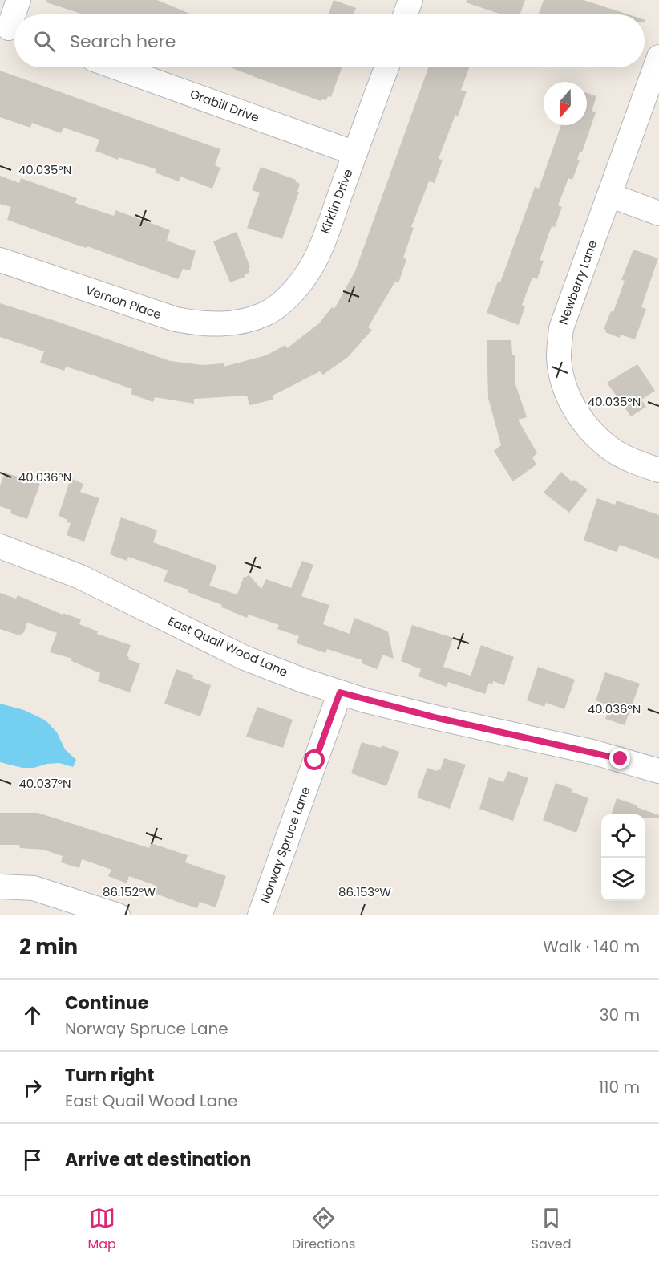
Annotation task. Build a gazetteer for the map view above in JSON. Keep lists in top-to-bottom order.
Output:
{
  "streets": {
    "street": [
      "Grabill Drive",
      "Kirklin Drive",
      "Newberry Lane",
      "Vernon Place",
      "East Quail Wood Lane",
      "Norway Spruce Lane"
    ]
  },
  "crossings": [
    ["Grabill Drive", "Kirklin Drive"],
    ["Kirklin Drive", "Vernon Place"],
    ["East Quail Wood Lane", "Norway Spruce Lane"]
  ],
  "north": "bottom",
  "page": {
    "search": "Search here",
    "heading": ["2 min", "Walk · 140 m"],
    "list": [
      ["Continue", "Norway Spruce Lane", "30 m"],
      ["Turn right", "East Quail Wood Lane", "110 m"],
      "Arrive at destination"
    ],
    "nav": ["Map", "Directions", "Saved"]
  },
  "coordinates": [
    "40.035°N",
    "40.036°N",
    "40.037°N",
    "86.152°W",
    "86.153°W"
  ]
}
